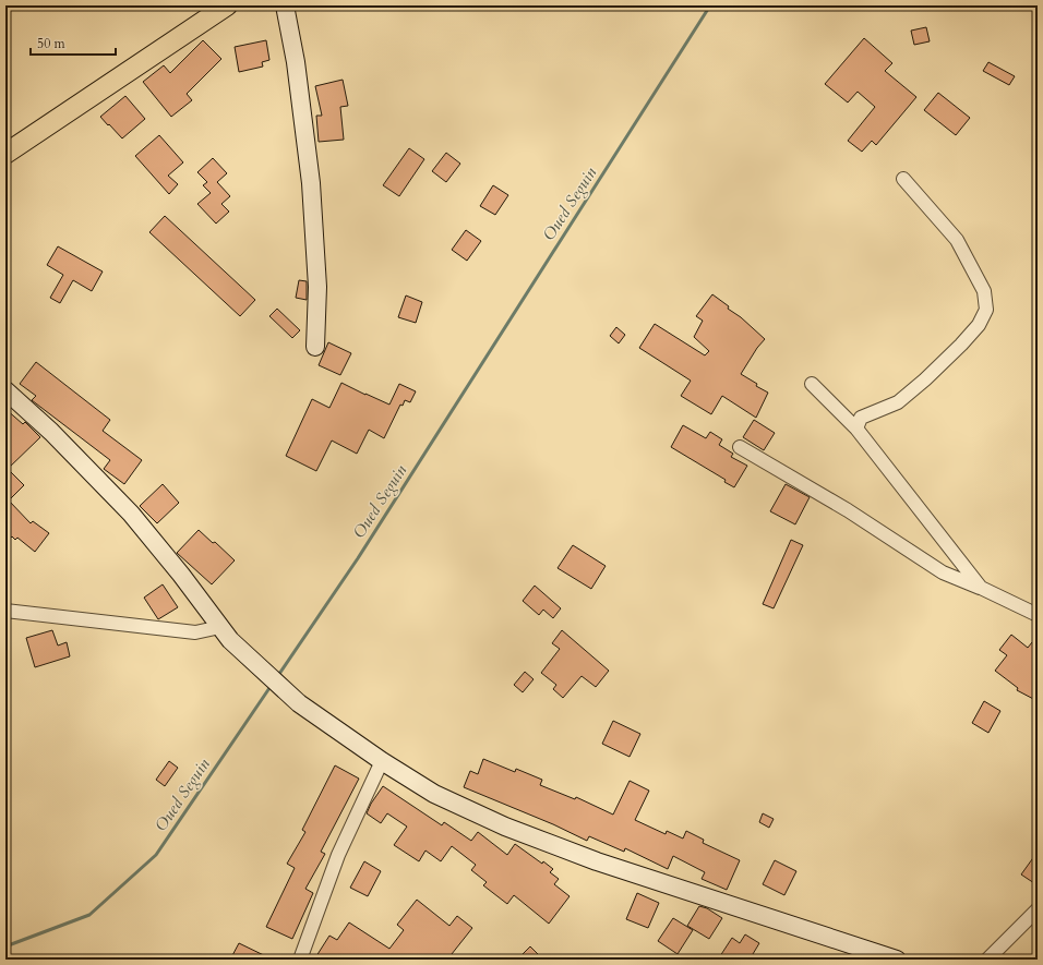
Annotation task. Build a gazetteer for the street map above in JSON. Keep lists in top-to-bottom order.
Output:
{
  "water": ["Oued Seguin"],
  "scale_bar": "50 m"
}
